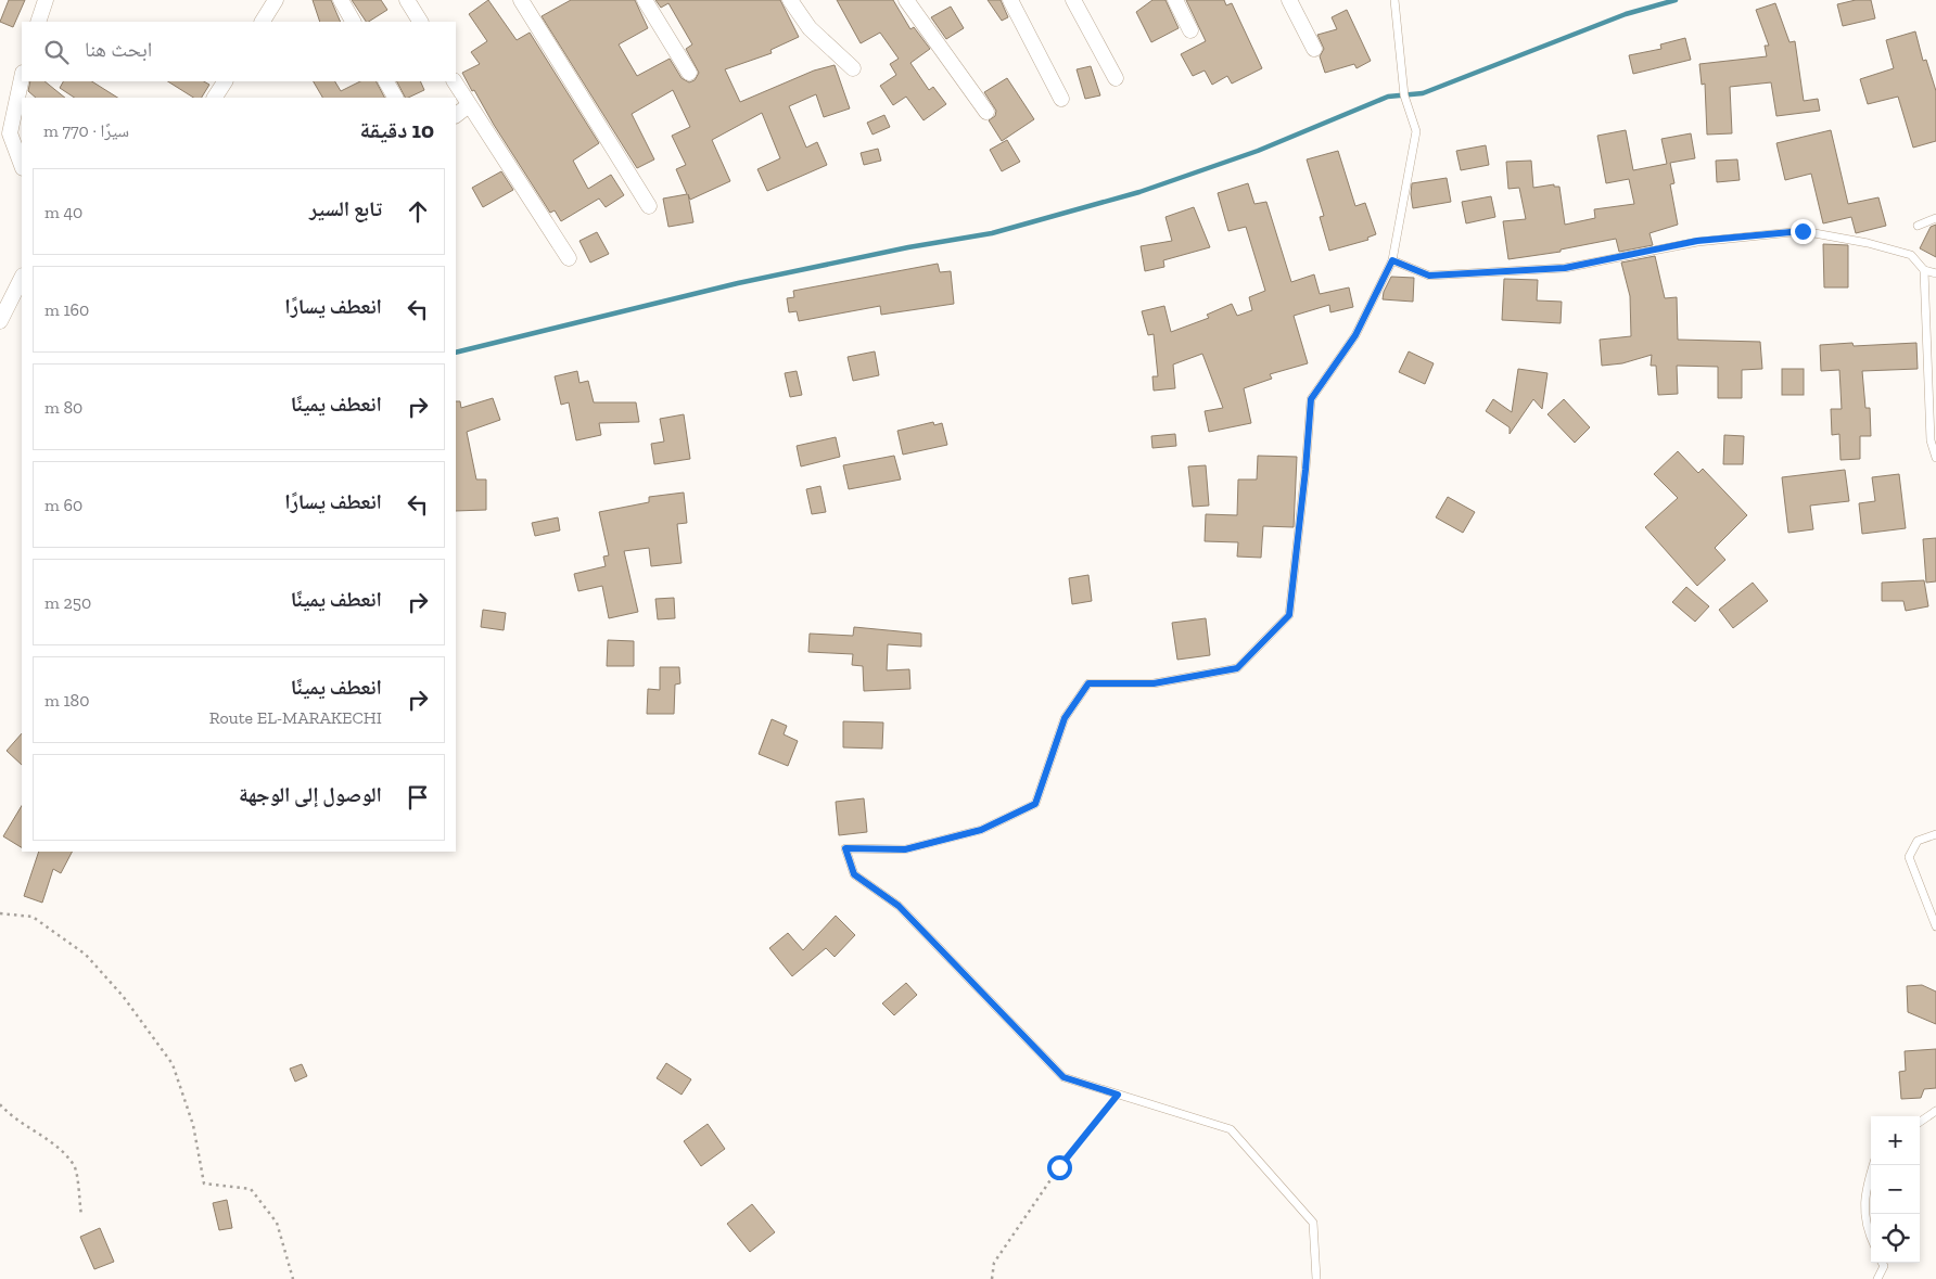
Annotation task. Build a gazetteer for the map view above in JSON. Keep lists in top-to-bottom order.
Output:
{
  "page": {
    "search": "ابحث هنا",
    "heading": ["10 دقيقة", "سيرًا · 770 m"],
    "list": [
      ["تابع السير", "40 m"],
      ["انعطف يسارًا", "160 m"],
      ["انعطف يمينًا", "80 m"],
      ["انعطف يسارًا", "60 m"],
      ["انعطف يمينًا", "250 m"],
      ["انعطف يمينًا", "Route EL-MARAKECHI", "180 m"],
      "الوصول إلى الوجهة"
    ],
    "map_buttons": ["+", "−"]
  }
}
